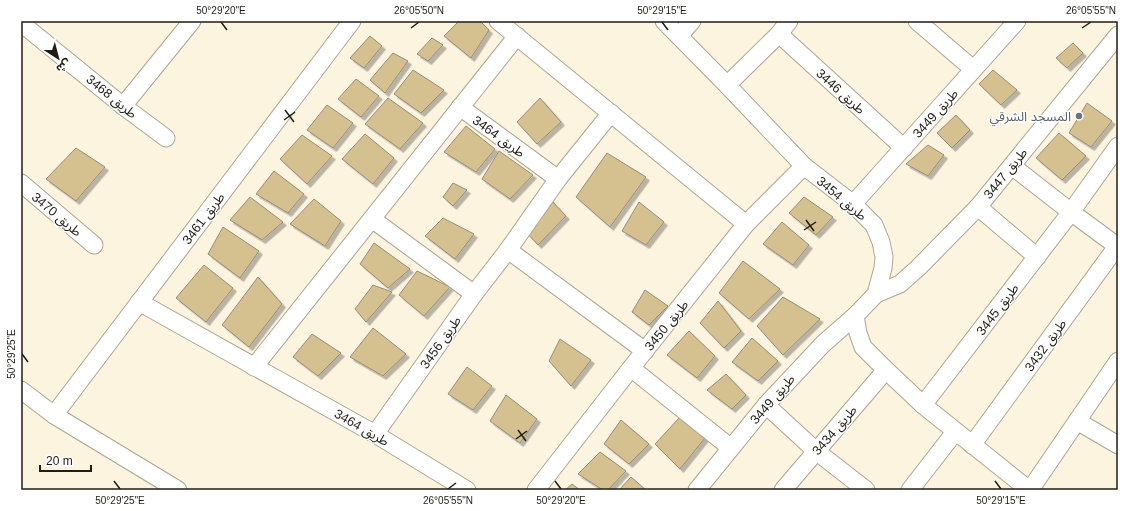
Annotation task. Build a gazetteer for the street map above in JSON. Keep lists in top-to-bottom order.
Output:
{
  "streets": {
    "street": [
      "طريق 3446",
      "طريق 3468",
      "طريق 3449",
      "طريق 3464",
      "طريق 3447",
      "طريق 3454",
      "طريق 3470",
      "طريق 3461",
      "طريق 3445",
      "طريق 3450",
      "طريق 3456",
      "طريق 3432",
      "طريق 3434"
    ]
  },
  "crossings": [
    ["طريق 3446", "طريق 3449"],
    ["طريق 3449", "طريق 3454"],
    ["طريق 3464", "طريق 3461"],
    ["طريق 3464", "طريق 3456"],
    ["طريق 3447", "طريق 3454"],
    ["طريق 3454", "طريق 3450"]
  ],
  "places": ["المسجد الشرقي"],
  "scale_bar": "20 m",
  "north": "bottom right",
  "coordinates": [
    "50°29'20\"E",
    "26°05'50\"N",
    "50°29'15\"E",
    "26°05'55\"N",
    "50°29'25\"E"
  ]
}
